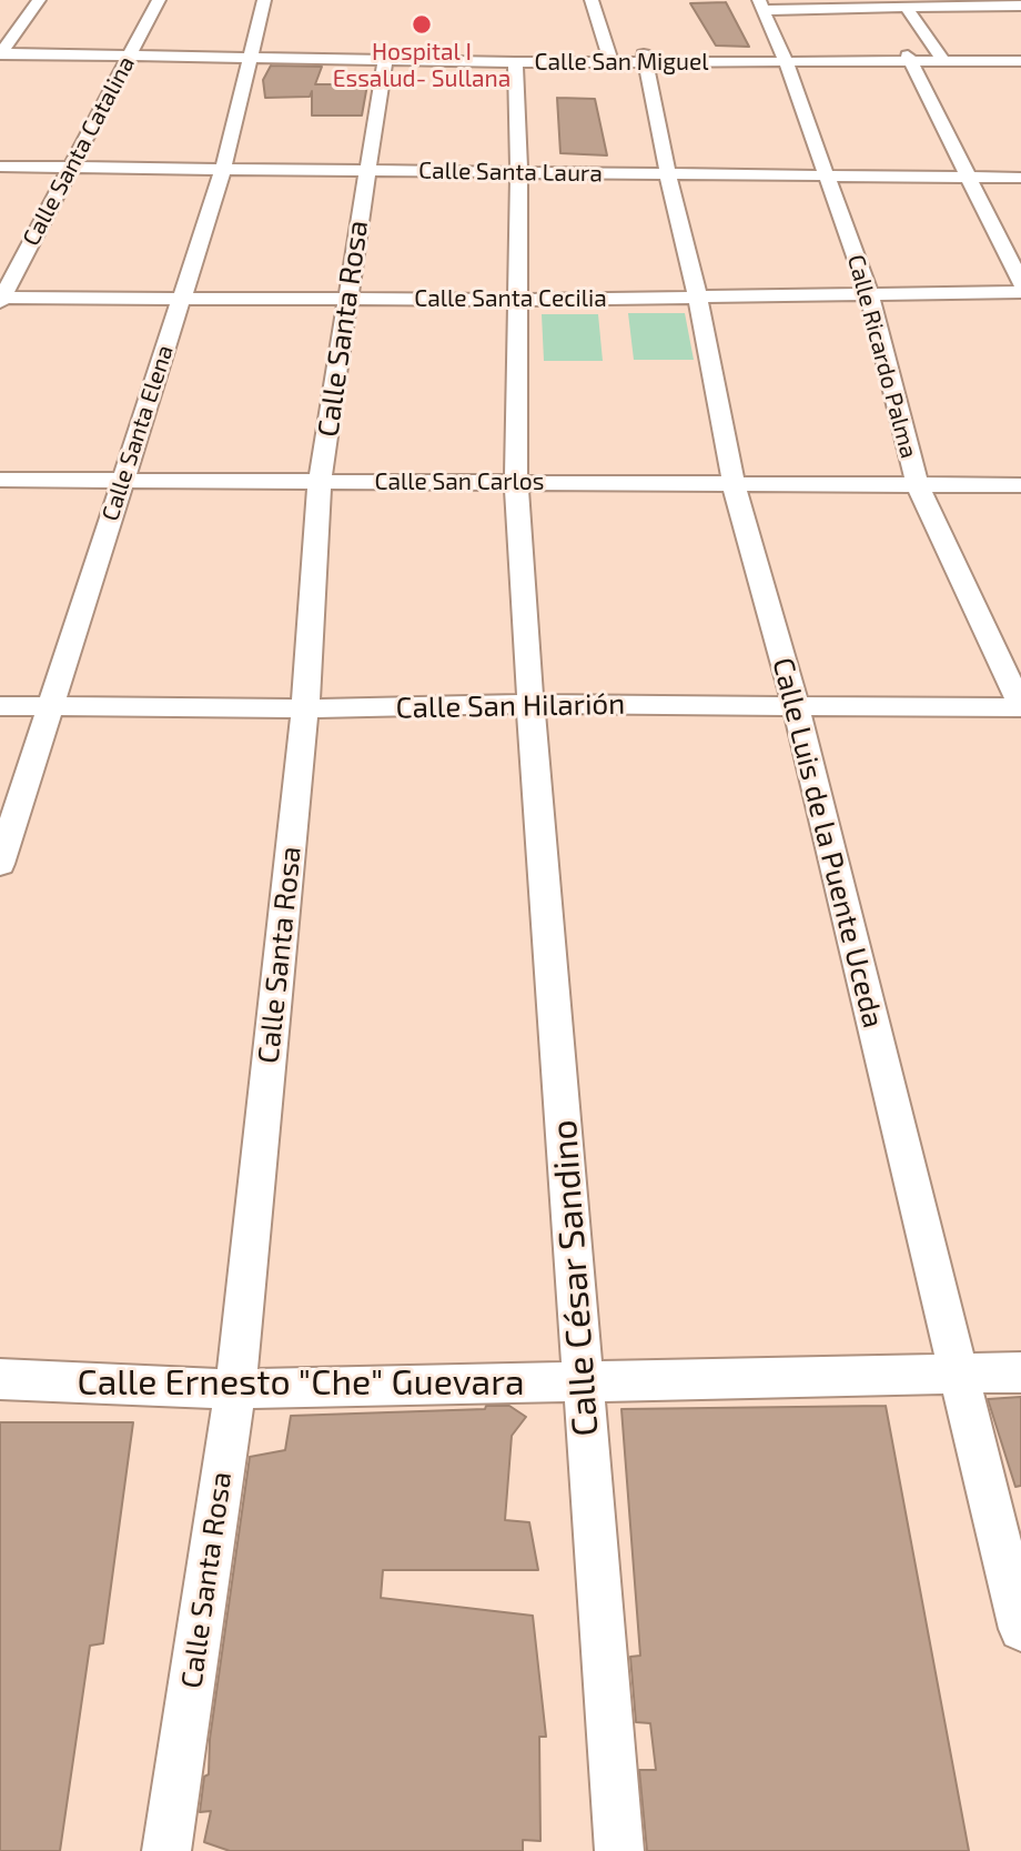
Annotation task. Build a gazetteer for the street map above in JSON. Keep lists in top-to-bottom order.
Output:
{
  "streets": {
    "street": [
      "Calle San Miguel",
      "Calle Santa Catalina",
      "Calle Santa Laura",
      "Calle Santa Cecilia",
      "Calle Santa Rosa",
      "Calle Ricardo Palma",
      "Calle Santa Elena",
      "Calle San Carlos",
      "Calle San Hilarión",
      "Calle Luis de la Puente Uceda",
      "Calle César Sandino",
      "Calle Ernesto \"Che\" Guevara"
    ]
  },
  "crossings": [
    ["Calle San Miguel", "Calle Santa Rosa"],
    ["Calle San Miguel", "Calle Ricardo Palma"],
    ["Calle San Miguel", "Calle Luis de la Puente Uceda"],
    ["Calle San Miguel", "Calle César Sandino"],
    ["Calle Santa Catalina", "Calle Santa Laura"],
    ["Calle Santa Catalina", "Calle Santa Cecilia"],
    ["Calle Santa Laura", "Calle Santa Rosa"],
    ["Calle Santa Laura", "Calle Ricardo Palma"],
    ["Calle Santa Laura", "Calle Santa Elena"],
    ["Calle Santa Laura", "Calle Luis de la Puente Uceda"],
    ["Calle Santa Laura", "Calle César Sandino"],
    ["Calle Santa Cecilia", "Calle Santa Rosa"],
    ["Calle Santa Cecilia", "Calle Ricardo Palma"],
    ["Calle Santa Cecilia", "Calle Santa Elena"],
    ["Calle Santa Cecilia", "Calle Luis de la Puente Uceda"],
    ["Calle Santa Cecilia", "Calle César Sandino"],
    ["Calle Santa Rosa", "Calle San Carlos"],
    ["Calle Santa Rosa", "Calle San Hilarión"],
    ["Calle Santa Rosa", "Calle Ernesto \"Che\" Guevara"],
    ["Calle Ricardo Palma", "Calle San Carlos"],
    ["Calle Ricardo Palma", "Calle San Hilarión"],
    ["Calle Santa Elena", "Calle San Carlos"],
    ["Calle Santa Elena", "Calle San Hilarión"],
    ["Calle San Carlos", "Calle Luis de la Puente Uceda"],
    ["Calle San Carlos", "Calle César Sandino"],
    ["Calle San Hilarión", "Calle Luis de la Puente Uceda"],
    ["Calle San Hilarión", "Calle César Sandino"],
    ["Calle Luis de la Puente Uceda", "Calle Ernesto \"Che\" Guevara"],
    ["Calle César Sandino", "Calle Ernesto \"Che\" Guevara"]
  ],
  "places": ["Hospital I Essalud- Sullana"]
}
